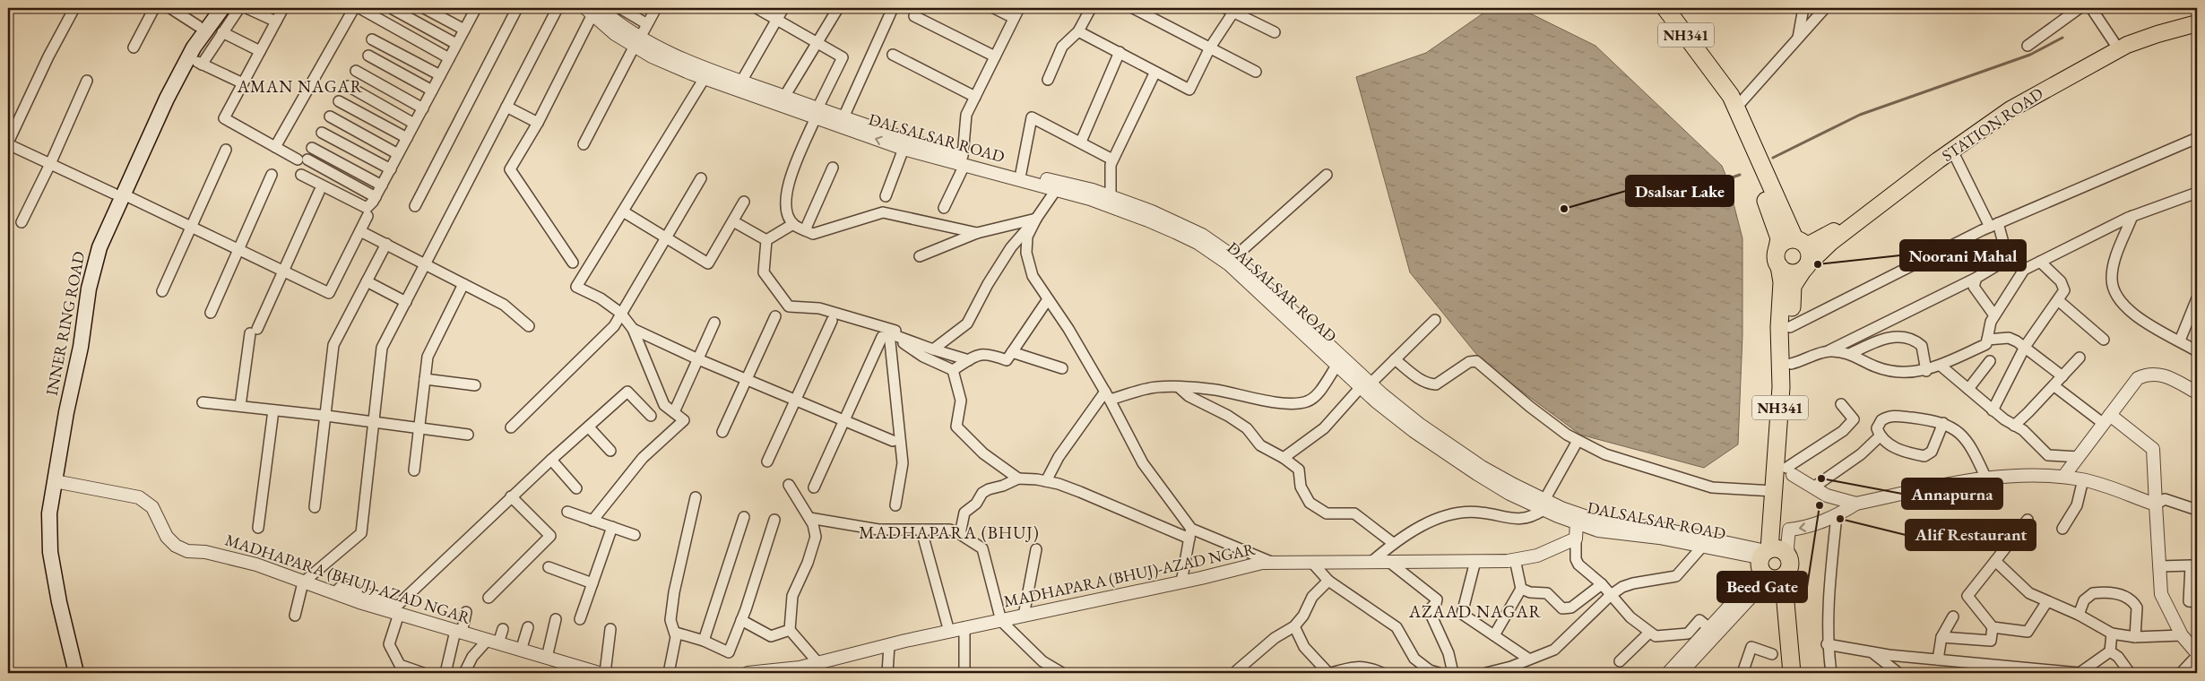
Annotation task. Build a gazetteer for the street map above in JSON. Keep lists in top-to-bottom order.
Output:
{
  "streets": {
    "highway": ["NH341"],
    "main road": ["STATION ROAD", "INNER RING ROAD"],
    "street": ["DALSALSAR ROAD", "MADHAPARA (BHUJ)-AZAD NGAR"]
  },
  "crossings": [
    ["NH341", "STATION ROAD"],
    ["NH341", "DALSALSAR ROAD"],
    ["INNER RING ROAD", "MADHAPARA (BHUJ)-AZAD NGAR"]
  ],
  "districts": ["AMAN NAGAR", "MADHAPARA (BHUJ)", "AZAAD NAGAR"],
  "places": [
    "Dsalsar Lake",
    "Noorani Mahal",
    "Annapurna",
    "Beed Gate",
    "Alif Restaurant"
  ]
}
